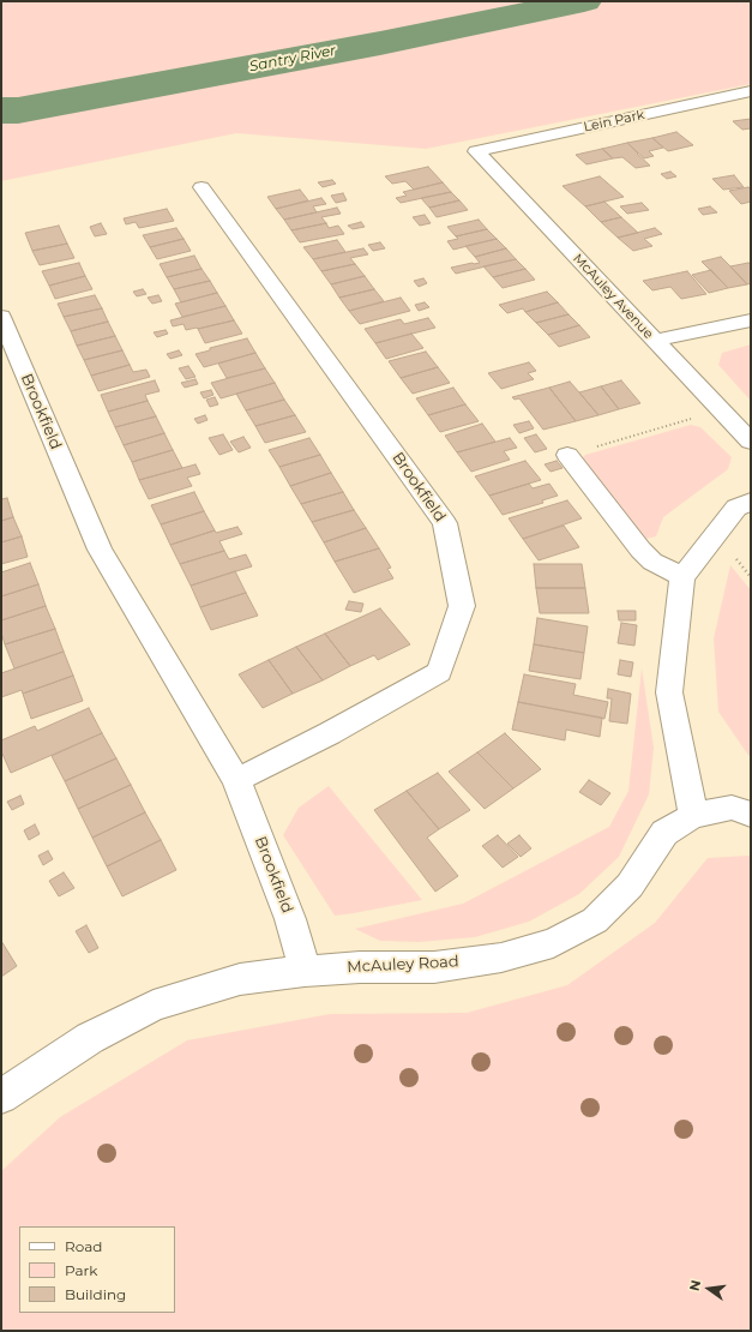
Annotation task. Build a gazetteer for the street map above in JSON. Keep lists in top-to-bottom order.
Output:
{
  "streets": {
    "street": [
      "Lein Park",
      "McAuley Avenue",
      "Brookfield",
      "McAuley Road"
    ]
  },
  "crossings": [
    ["Lein Park", "McAuley Avenue"],
    ["Brookfield", "McAuley Road"]
  ],
  "water": ["Santry River"],
  "legend": ["Road", "Park", "Building"],
  "north": "left"
}
